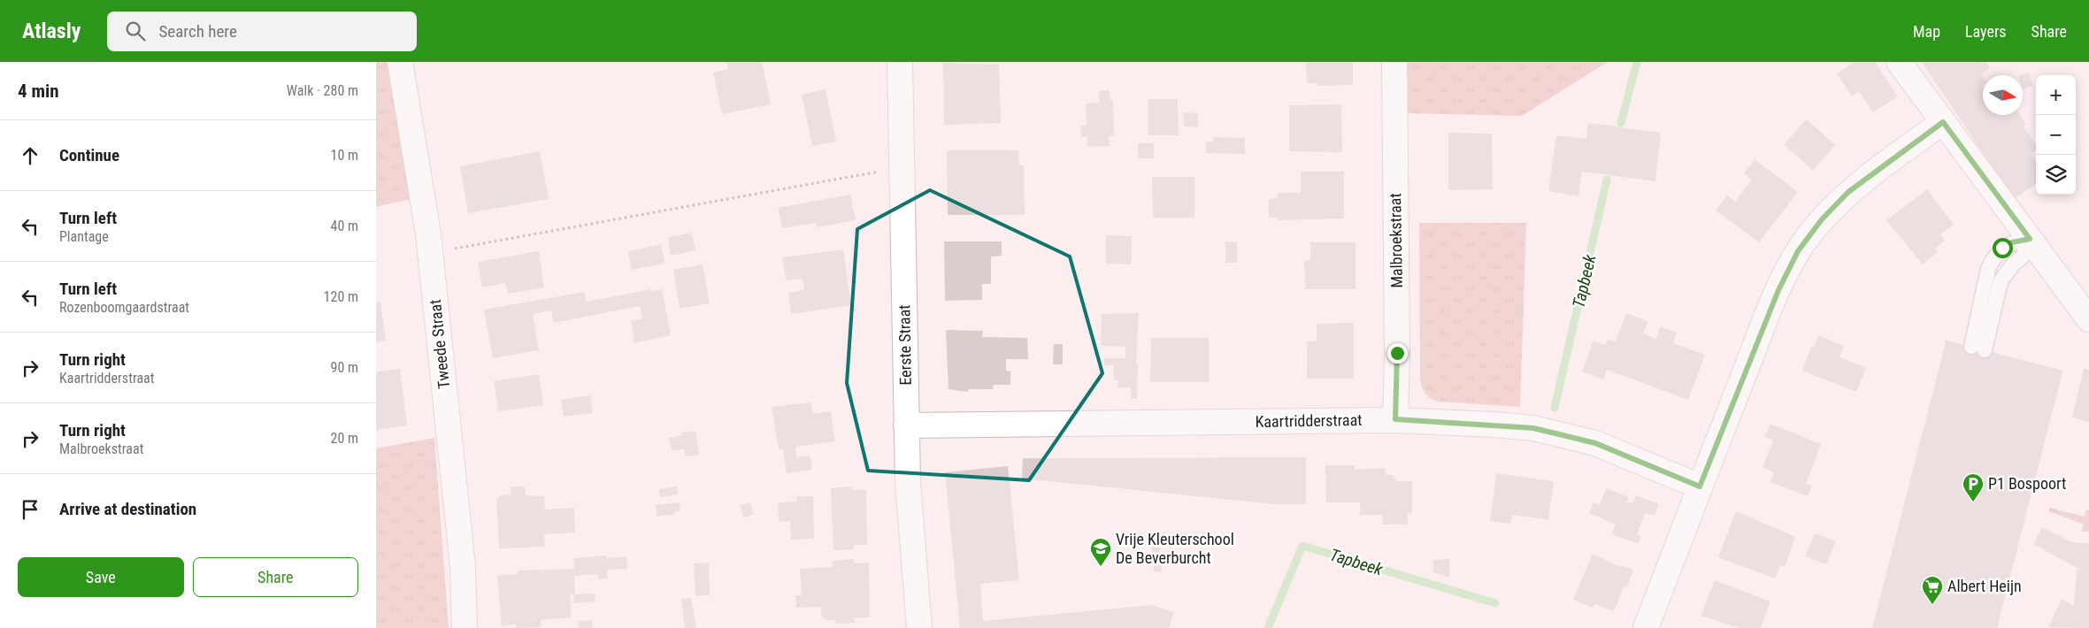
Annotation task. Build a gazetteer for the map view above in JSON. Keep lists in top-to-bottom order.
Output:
{
  "streets": {
    "street": [
      "Malbroekstraat",
      "Tweede Straat",
      "Eerste Straat",
      "Kaartridderstraat"
    ]
  },
  "crossings": [
    ["Malbroekstraat", "Kaartridderstraat"],
    ["Eerste Straat", "Kaartridderstraat"]
  ],
  "water": ["Tapbeek"],
  "places": {
    "parking": ["P1 Bospoort"],
    "school or university": ["Vrije Kleuterschool De Beverburcht"],
    "supermarket": ["Albert Heijn"]
  },
  "north": "right",
  "page": {
    "header": "Atlasly",
    "search": "Search here",
    "nav": ["Map", "Layers", "Share"],
    "heading": ["4 min", "Walk · 280 m"],
    "map_buttons": ["+", "−"],
    "list": [
      ["Continue", "10 m"],
      ["Turn left", "Plantage", "40 m"],
      ["Turn left", "Rozenboomgaardstraat", "120 m"],
      ["Turn right", "Kaartridderstraat", "90 m"],
      ["Turn right", "Malbroekstraat", "20 m"],
      "Arrive at destination"
    ],
    "buttons": ["Save", "Share"]
  }
}
